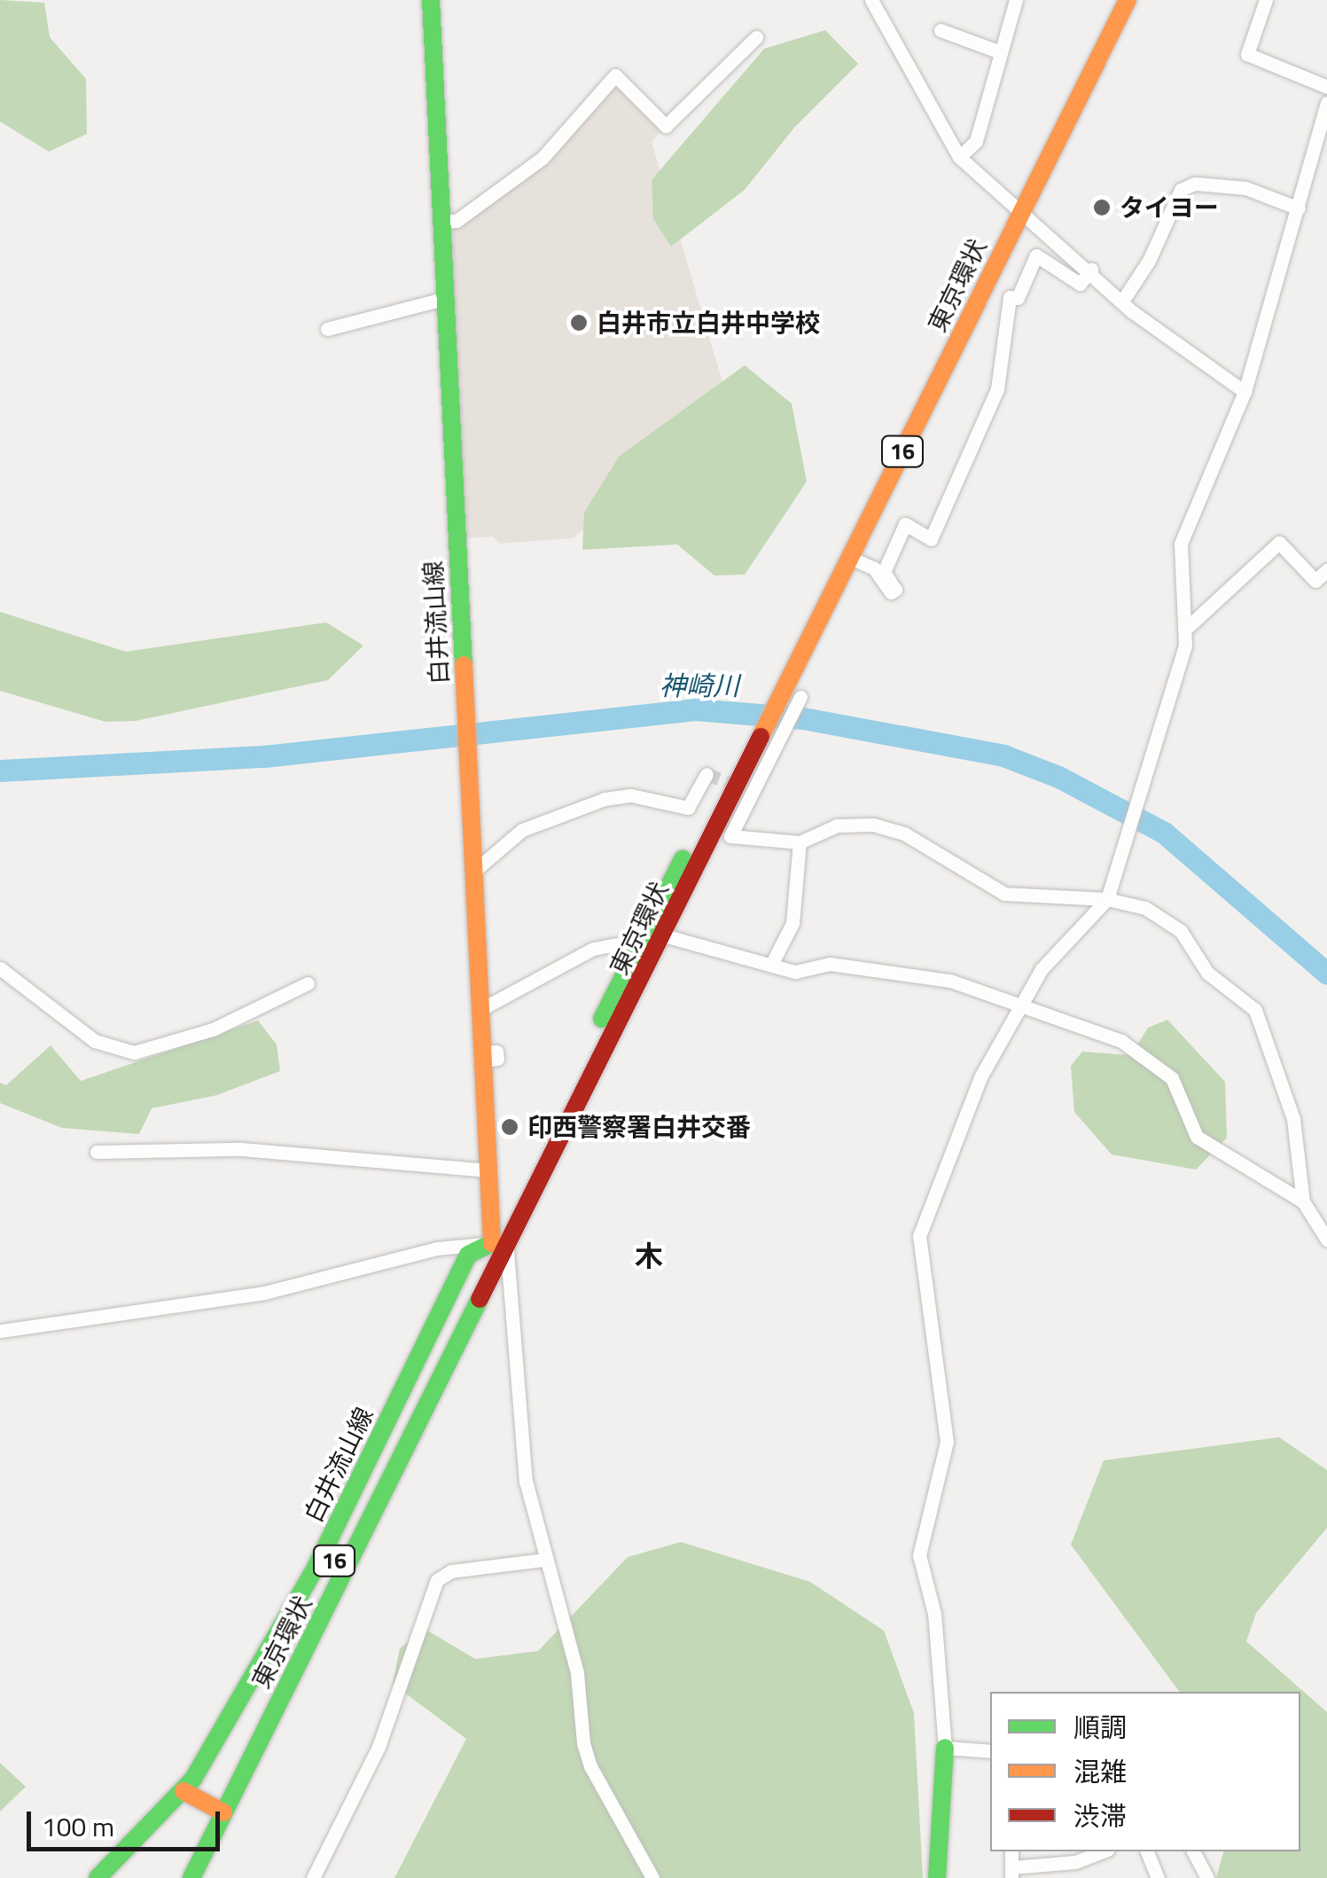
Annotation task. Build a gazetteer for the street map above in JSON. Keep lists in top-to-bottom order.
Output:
{
  "streets": {
    "main road": ["東京環状", "16", "白井流山線"]
  },
  "crossings": [
    ["東京環状", "白井流山線"]
  ],
  "districts": ["木"],
  "water": ["神崎川"],
  "places": ["タイヨー", "白井市立白井中学校", "印西警察署白井交番"],
  "legend": ["順調", "混雑", "渋滞"],
  "scale_bar": "100 m"
}
